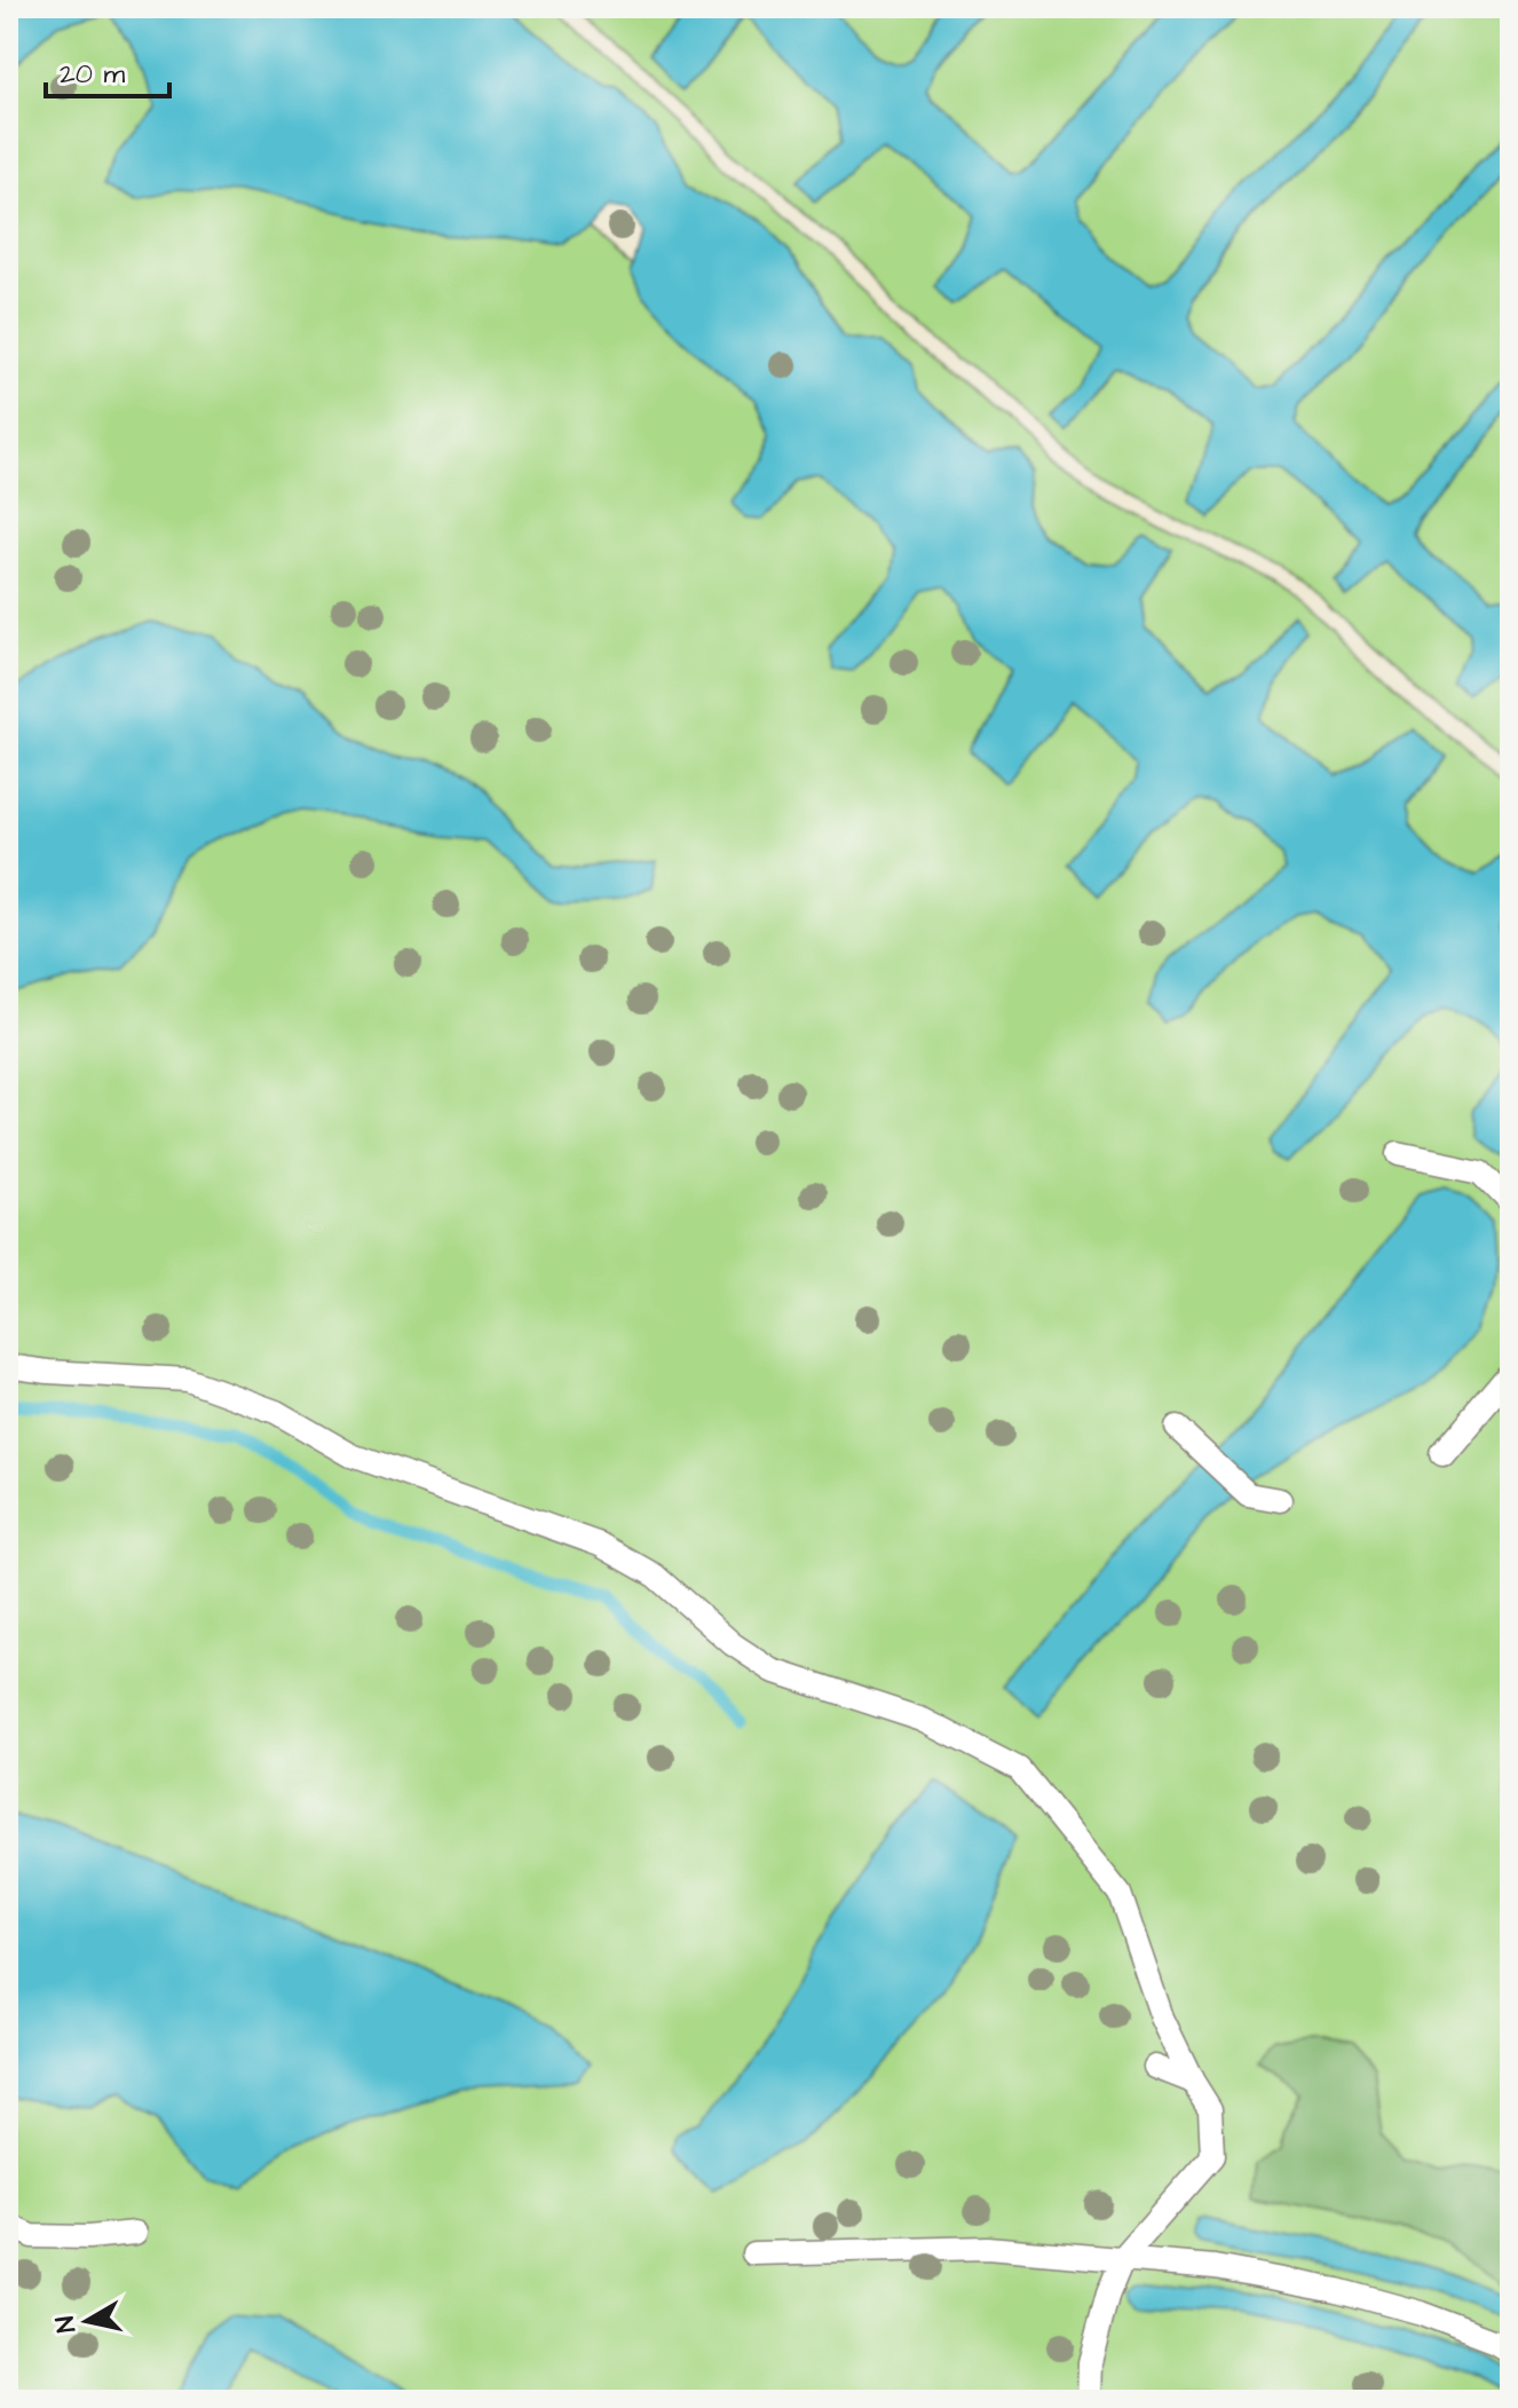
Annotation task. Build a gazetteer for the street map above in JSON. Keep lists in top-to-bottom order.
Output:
{
  "scale_bar": "20 m",
  "north": "left"
}
